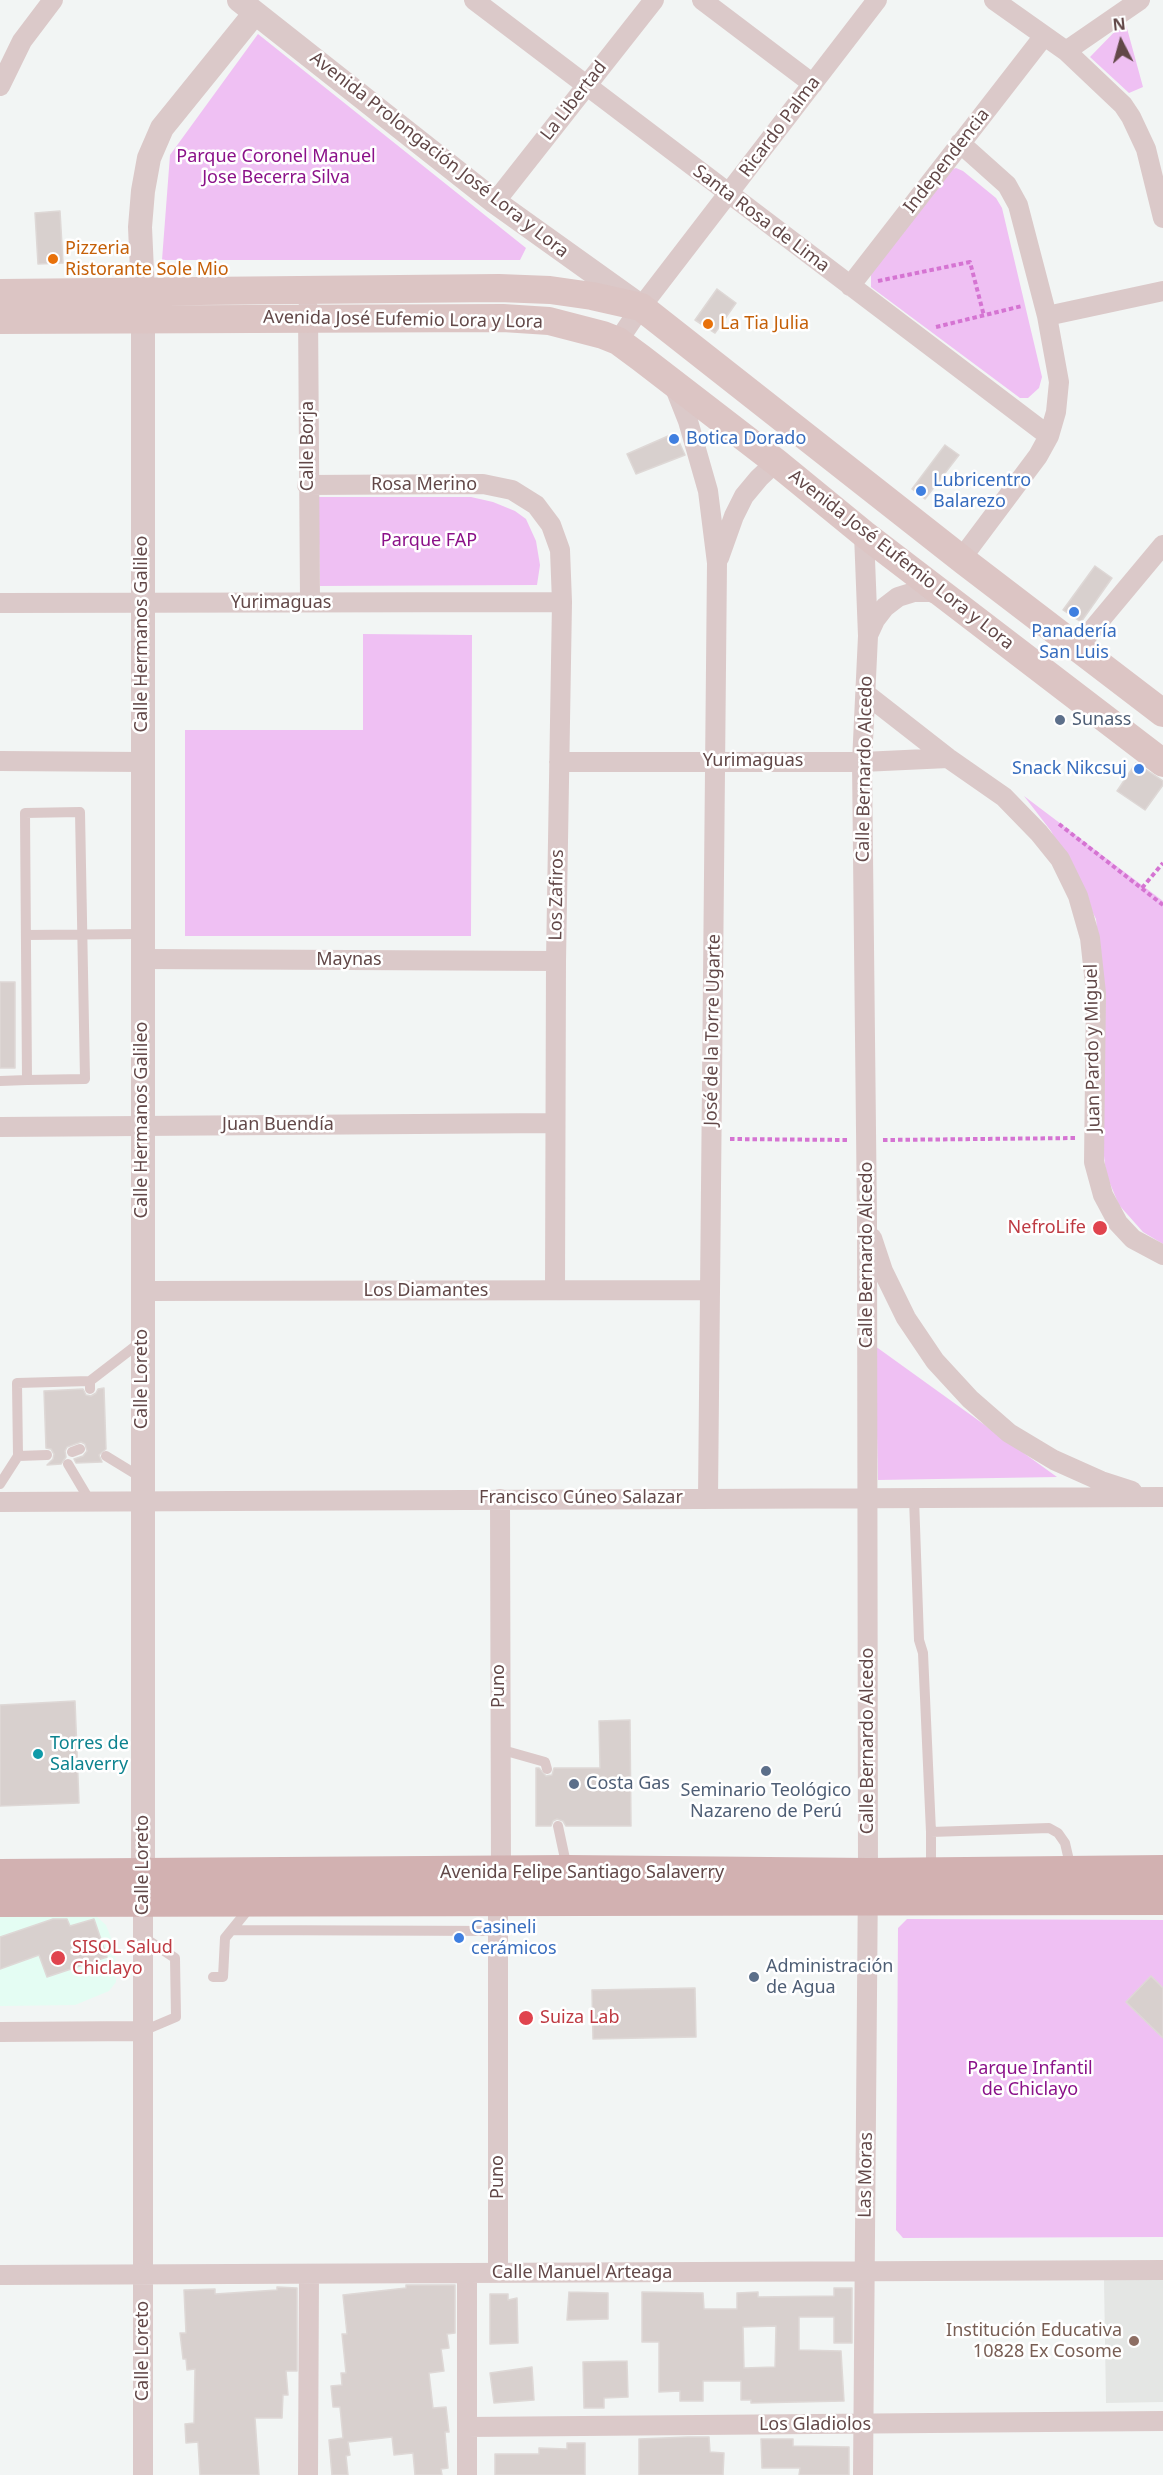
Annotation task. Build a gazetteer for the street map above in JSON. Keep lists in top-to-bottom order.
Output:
{
  "streets": {
    "main road": ["Avenida José Eufemio Lora y Lora", "Avenida Felipe Santiago Salaverry"],
    "street": [
      "La Libertad",
      "Ricardo Palma",
      "Avenida Prolongación José Lora y Lora",
      "Independencia",
      "Santa Rosa de Lima",
      "Calle Borja",
      "Rosa Merino",
      "Yurimaguas",
      "Calle Hermanos Galileo",
      "Calle Bernardo Alcedo",
      "Los Zafiros",
      "Maynas",
      "José de la Torre Ugarte",
      "Juan Pardo y Miguel",
      "Juan Buendía",
      "Los Diamantes",
      "Calle Loreto",
      "Francisco Cúneo Salazar",
      "Puno",
      "Las Moras",
      "Calle Manuel Arteaga",
      "Los Gladiolos"
    ]
  },
  "crossings": [
    ["La Libertad", "Avenida Prolongación José Lora y Lora"],
    ["La Libertad", "Santa Rosa de Lima"],
    ["Ricardo Palma", "Avenida Prolongación José Lora y Lora"],
    ["Ricardo Palma", "Santa Rosa de Lima"],
    ["Ricardo Palma", "Avenida José Eufemio Lora y Lora"],
    ["Avenida Prolongación José Lora y Lora", "Avenida José Eufemio Lora y Lora"],
    ["Avenida Prolongación José Lora y Lora", "Calle Hermanos Galileo"],
    ["Independencia", "Santa Rosa de Lima"],
    ["Avenida José Eufemio Lora y Lora", "Calle Borja"],
    ["Avenida José Eufemio Lora y Lora", "Calle Hermanos Galileo"],
    ["Avenida José Eufemio Lora y Lora", "Calle Bernardo Alcedo"],
    ["Avenida José Eufemio Lora y Lora", "José de la Torre Ugarte"],
    ["Calle Borja", "Rosa Merino"],
    ["Calle Borja", "Yurimaguas"],
    ["Rosa Merino", "Los Zafiros"],
    ["Yurimaguas", "Calle Hermanos Galileo"],
    ["Yurimaguas", "Calle Bernardo Alcedo"],
    ["Yurimaguas", "Los Zafiros"],
    ["Yurimaguas", "José de la Torre Ugarte"],
    ["Yurimaguas", "Juan Pardo y Miguel"],
    ["Calle Hermanos Galileo", "Maynas"],
    ["Calle Hermanos Galileo", "Juan Buendía"],
    ["Calle Hermanos Galileo", "Los Diamantes"],
    ["Calle Hermanos Galileo", "Calle Loreto"],
    ["Calle Bernardo Alcedo", "Juan Pardo y Miguel"],
    ["Calle Bernardo Alcedo", "Francisco Cúneo Salazar"],
    ["Calle Bernardo Alcedo", "Avenida Felipe Santiago Salaverry"],
    ["Calle Bernardo Alcedo", "Las Moras"],
    ["Los Zafiros", "Maynas"],
    ["Los Zafiros", "Juan Buendía"],
    ["Los Zafiros", "Los Diamantes"],
    ["José de la Torre Ugarte", "Los Diamantes"],
    ["José de la Torre Ugarte", "Francisco Cúneo Salazar"],
    ["Los Diamantes", "Calle Loreto"],
    ["Calle Loreto", "Francisco Cúneo Salazar"],
    ["Calle Loreto", "Avenida Felipe Santiago Salaverry"],
    ["Calle Loreto", "Calle Manuel Arteaga"],
    ["Francisco Cúneo Salazar", "Puno"],
    ["Puno", "Avenida Felipe Santiago Salaverry"],
    ["Puno", "Calle Manuel Arteaga"],
    ["Avenida Felipe Santiago Salaverry", "Las Moras"],
    ["Las Moras", "Calle Manuel Arteaga"],
    ["Las Moras", "Los Gladiolos"]
  ],
  "parks": ["Parque Coronel Manuel Jose Becerra Silva", "Parque FAP", "Parque Infantil de Chiclayo"],
  "places": [
    "Pizzeria Ristorante Sole Mio",
    "La Tia Julia",
    "Botica Dorado",
    "Lubricentro Balarezo",
    "Panadería San Luis",
    "Sunass",
    "Snack Nikcsuj",
    "NefroLife",
    "Torres de Salaverry",
    "Seminario Teológico Nazareno de Perú",
    "Costa Gas",
    "Casineli cerámicos",
    "SISOL Salud Chiclayo",
    "Administración de Agua",
    "Suiza Lab",
    "Institución Educativa 10828 Ex Cosome"
  ],
  "north": "top"
}
